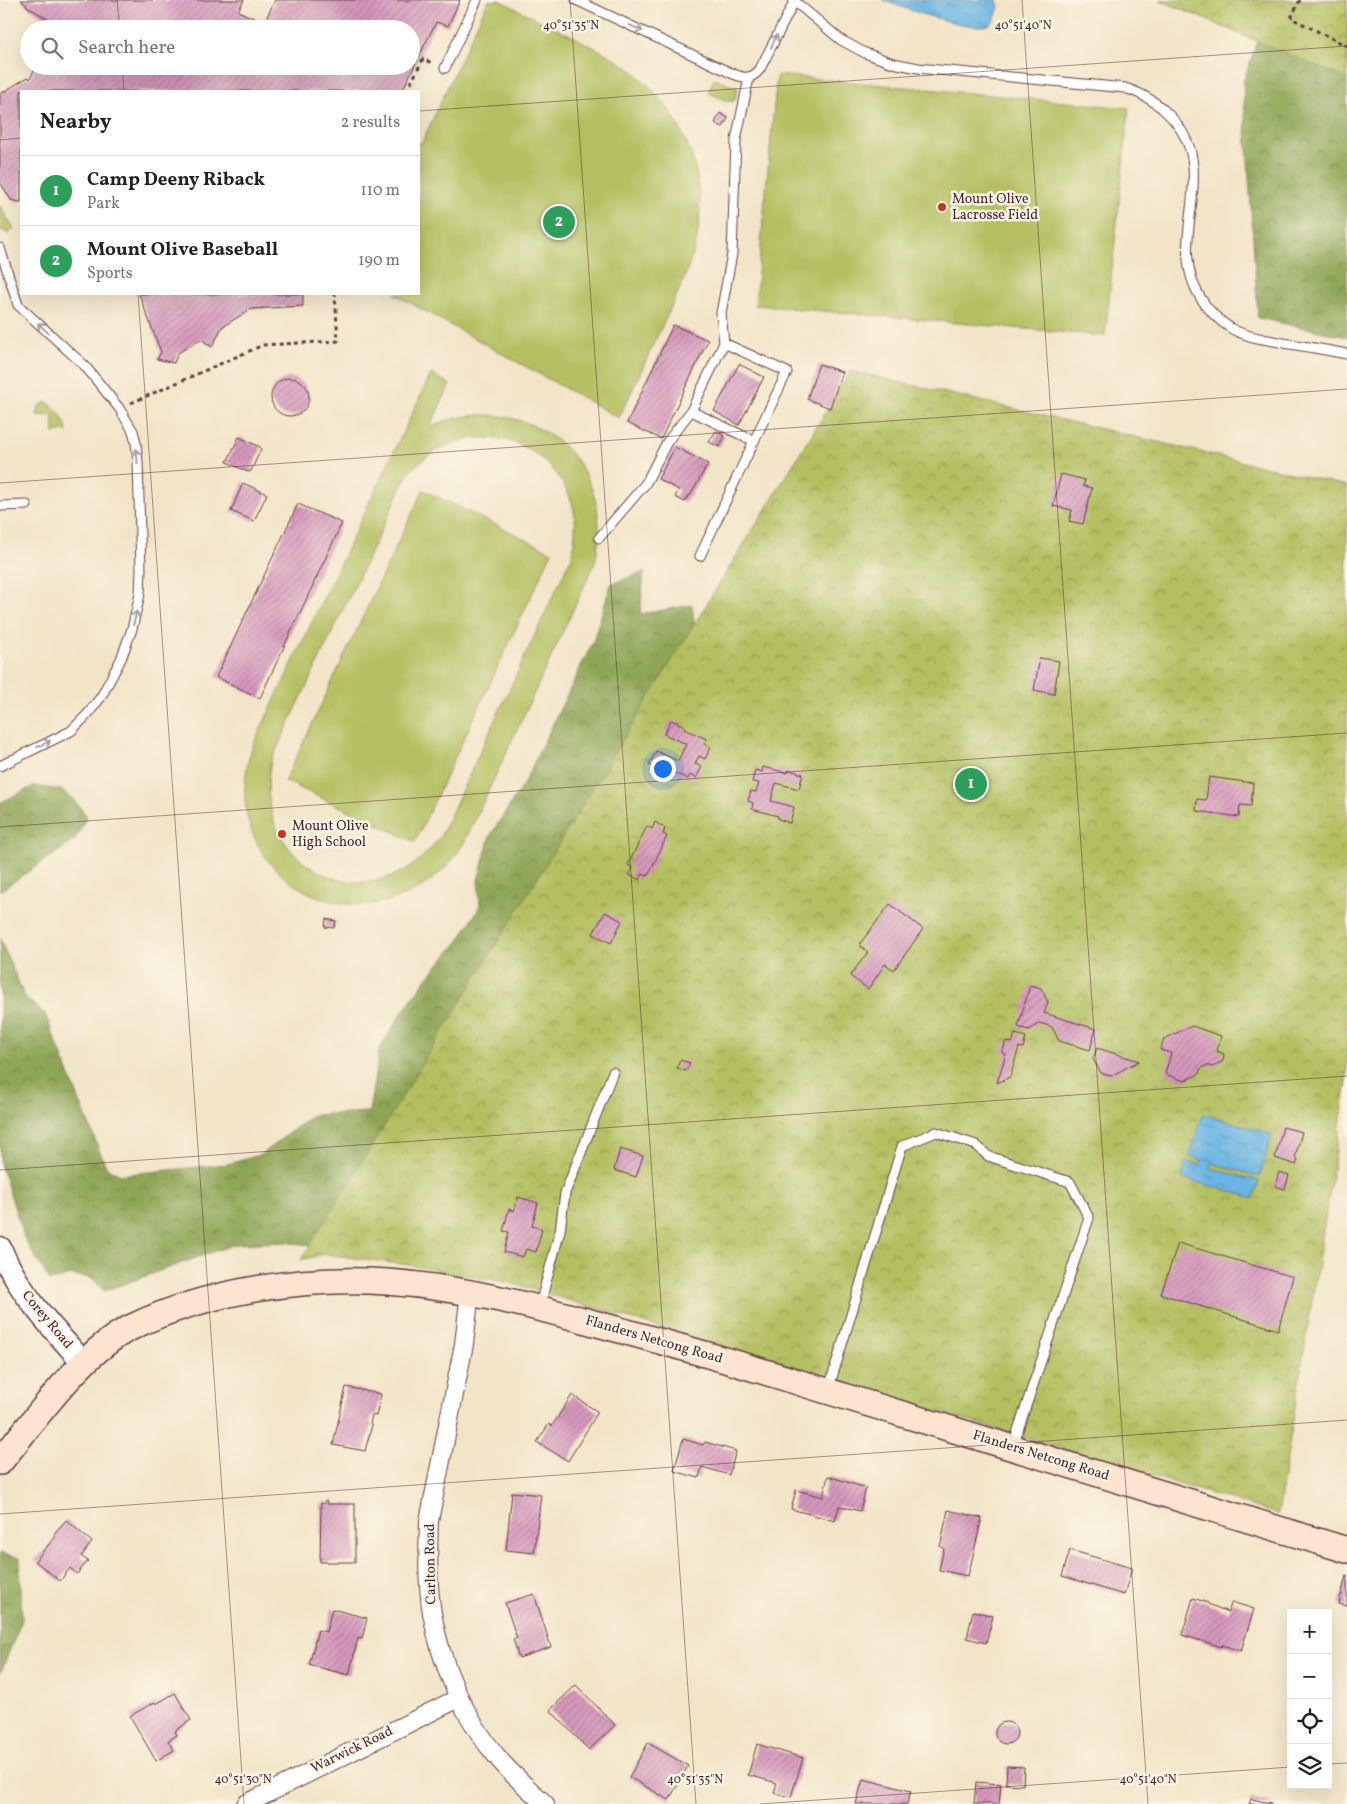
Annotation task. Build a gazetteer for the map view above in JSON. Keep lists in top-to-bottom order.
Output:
{
  "streets": {
    "main road": ["Flanders Netcong Road"],
    "street": ["Corey Road", "Carlton Road", "Warwick Road"]
  },
  "crossings": [
    ["Corey Road", "Flanders Netcong Road"],
    ["Flanders Netcong Road", "Carlton Road"],
    ["Carlton Road", "Warwick Road"]
  ],
  "places": ["Mount Olive Lacrosse Field", "Mount Olive High School"],
  "page": {
    "search": "Search here",
    "heading": ["Nearby", "2 results"],
    "list": [
      {
        "mark": "1",
        "name": "Camp Deeny Riback",
        "note": "Park",
        "value": "110 m"
      },
      {
        "mark": "2",
        "name": "Mount Olive Baseball",
        "note": "Sports",
        "value": "190 m"
      }
    ],
    "pins": ["2", "1"],
    "map_buttons": ["+", "−"]
  },
  "coordinates": ["40°51'35\"N", "40°51'40\"N", "40°51'30\"N"]
}
